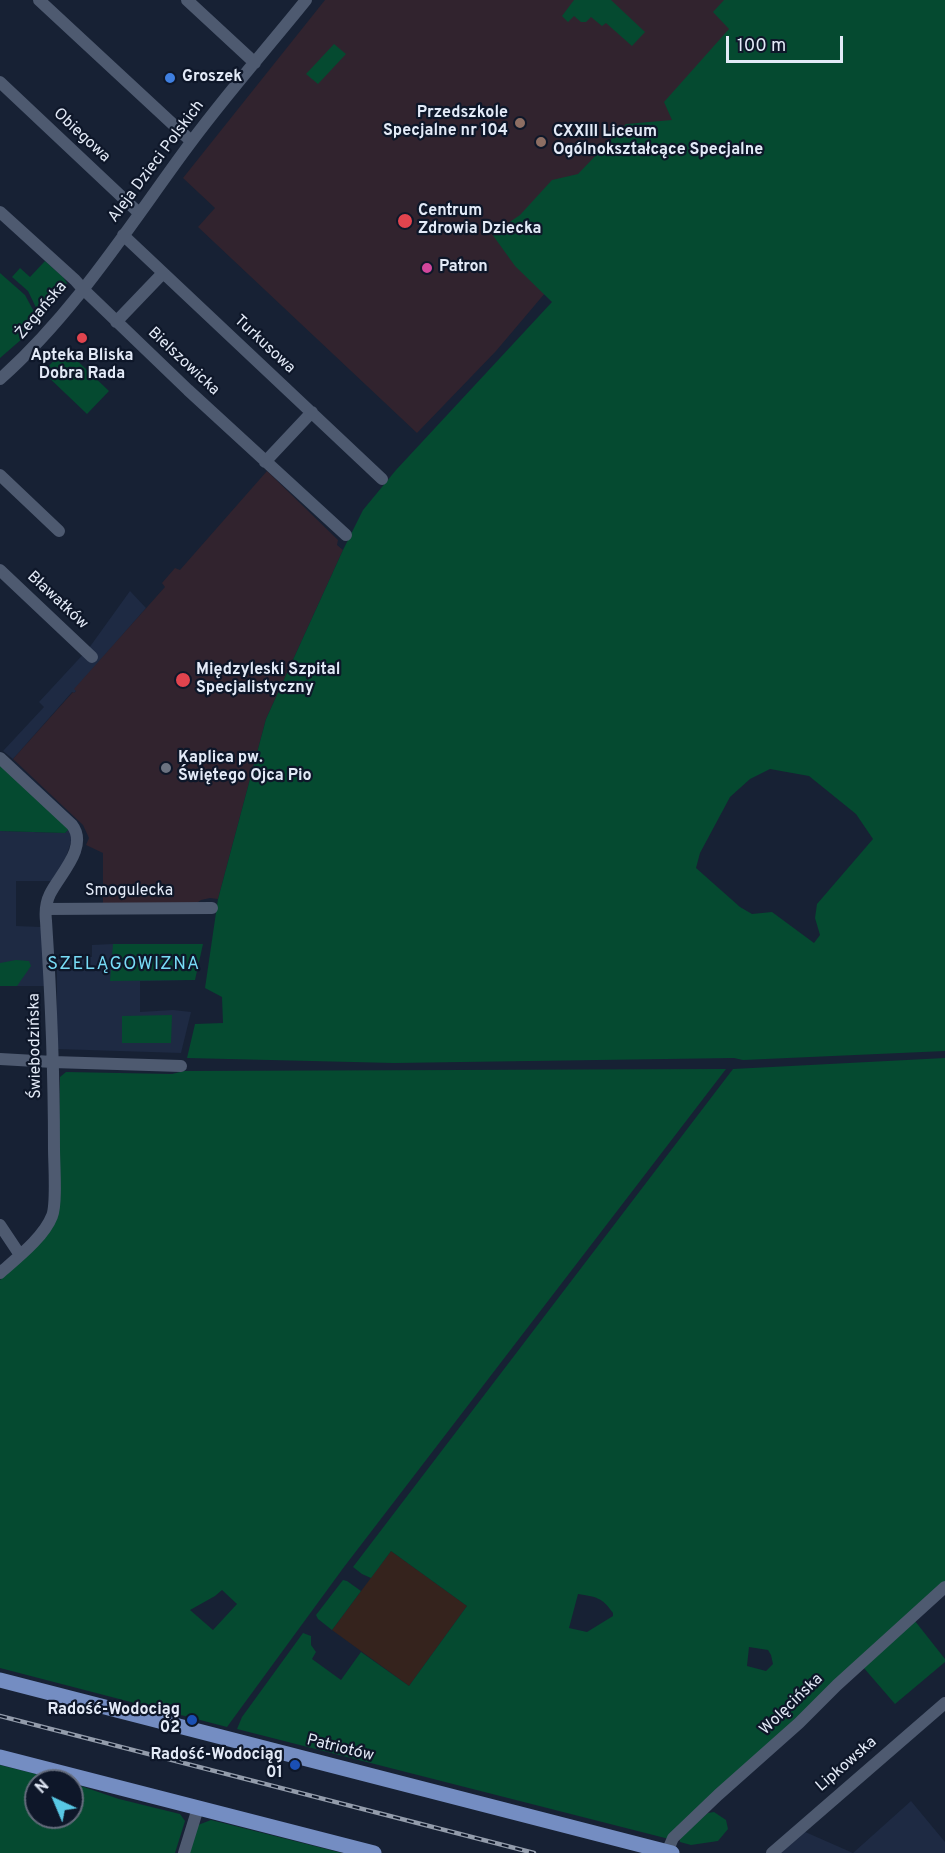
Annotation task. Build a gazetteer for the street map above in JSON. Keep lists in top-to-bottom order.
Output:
{
  "streets": {
    "main road": ["Patriotów"],
    "street": [
      "Obiegowa",
      "Aleja Dzieci Polskich",
      "Żegańska",
      "Turkusowa",
      "Bielszowicka",
      "Bławatków",
      "Smogulecka",
      "Świebodzińska",
      "Wolęcińska",
      "Lipkowska"
    ]
  },
  "crossings": [
    ["Obiegowa", "Aleja Dzieci Polskich"],
    ["Aleja Dzieci Polskich", "Żegańska"],
    ["Aleja Dzieci Polskich", "Turkusowa"],
    ["Aleja Dzieci Polskich", "Bielszowicka"],
    ["Żegańska", "Bielszowicka"],
    ["Smogulecka", "Świebodzińska"],
    ["Wolęcińska", "Patriotów"]
  ],
  "districts": ["SZELĄGOWIZNA"],
  "places": [
    "Groszek",
    "Przedszkole Specjalne nr 104",
    "CXXIII Liceum Ogólnokształcące Specjalne",
    "Centrum Zdrowia Dziecka",
    "Patron",
    "Apteka Bliska Dobra Rada",
    "Międzyleski Szpital Specjalistyczny",
    "Kaplica pw. Świętego Ojca Pio",
    "Radość-Wodociąg 02",
    "Radość-Wodociąg 01"
  ],
  "scale_bar": "100 m",
  "north": "top left"
}
